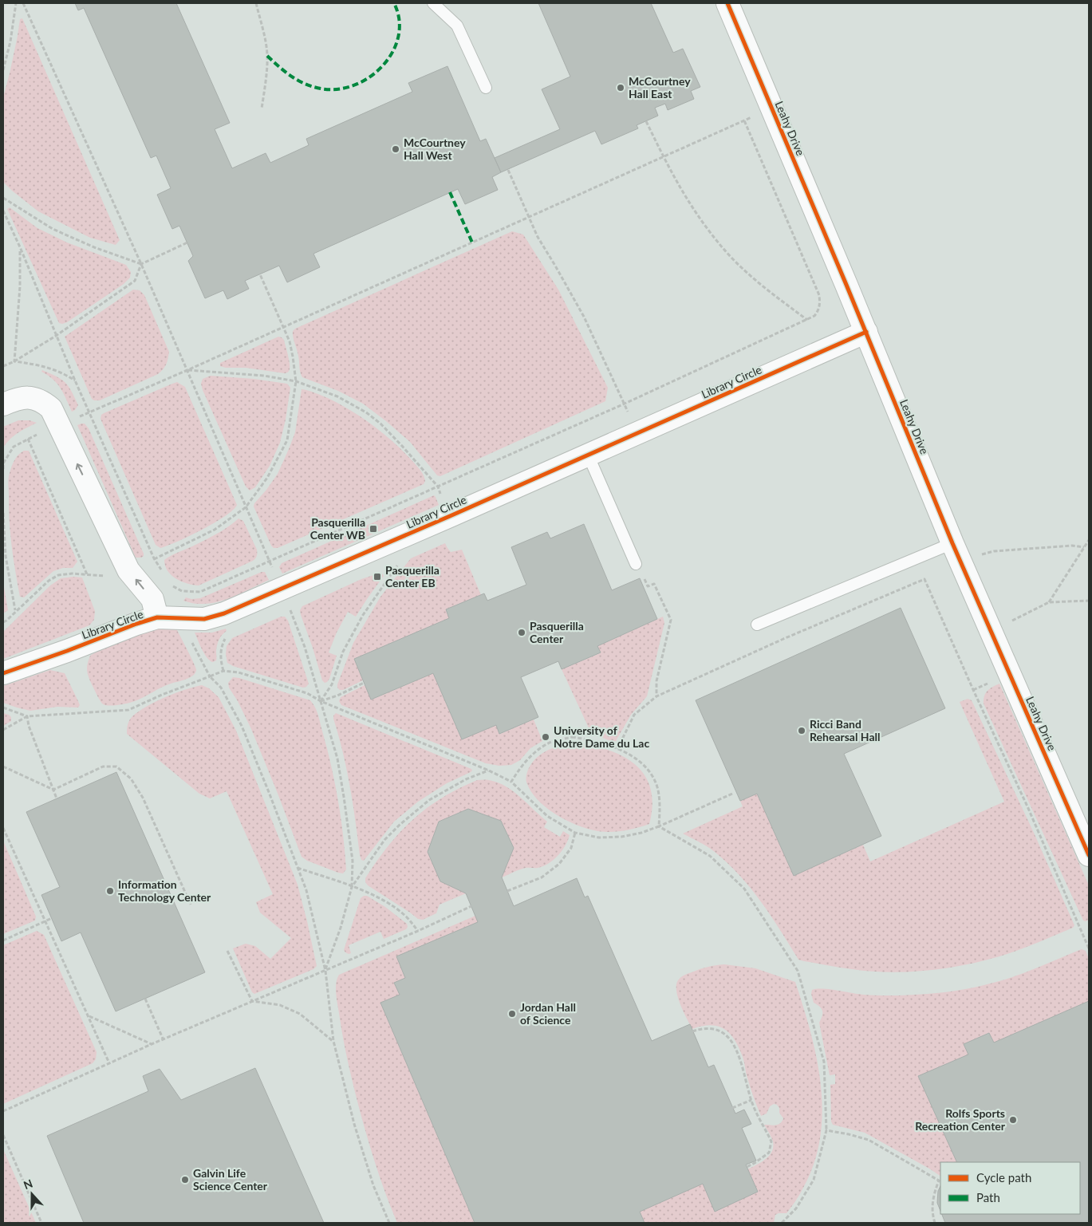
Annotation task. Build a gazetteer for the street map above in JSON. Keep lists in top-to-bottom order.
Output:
{
  "streets": {
    "street": ["Leahy Drive", "Library Circle"]
  },
  "crossings": [
    ["Leahy Drive", "Library Circle"]
  ],
  "places": {
    "other": [
      "McCourtney Hall East",
      "McCourtney Hall West",
      "Pasquerilla Center",
      "Ricci Band Rehearsal Hall",
      "University of Notre Dame du Lac",
      "Information Technology Center",
      "Jordan Hall of Science",
      "Rolfs Sports Recreation Center",
      "Galvin Life Science Center"
    ],
    "transit": ["Pasquerilla Center WB", "Pasquerilla Center EB"]
  },
  "legend": ["Cycle path", "Path"],
  "north": "top"
}
